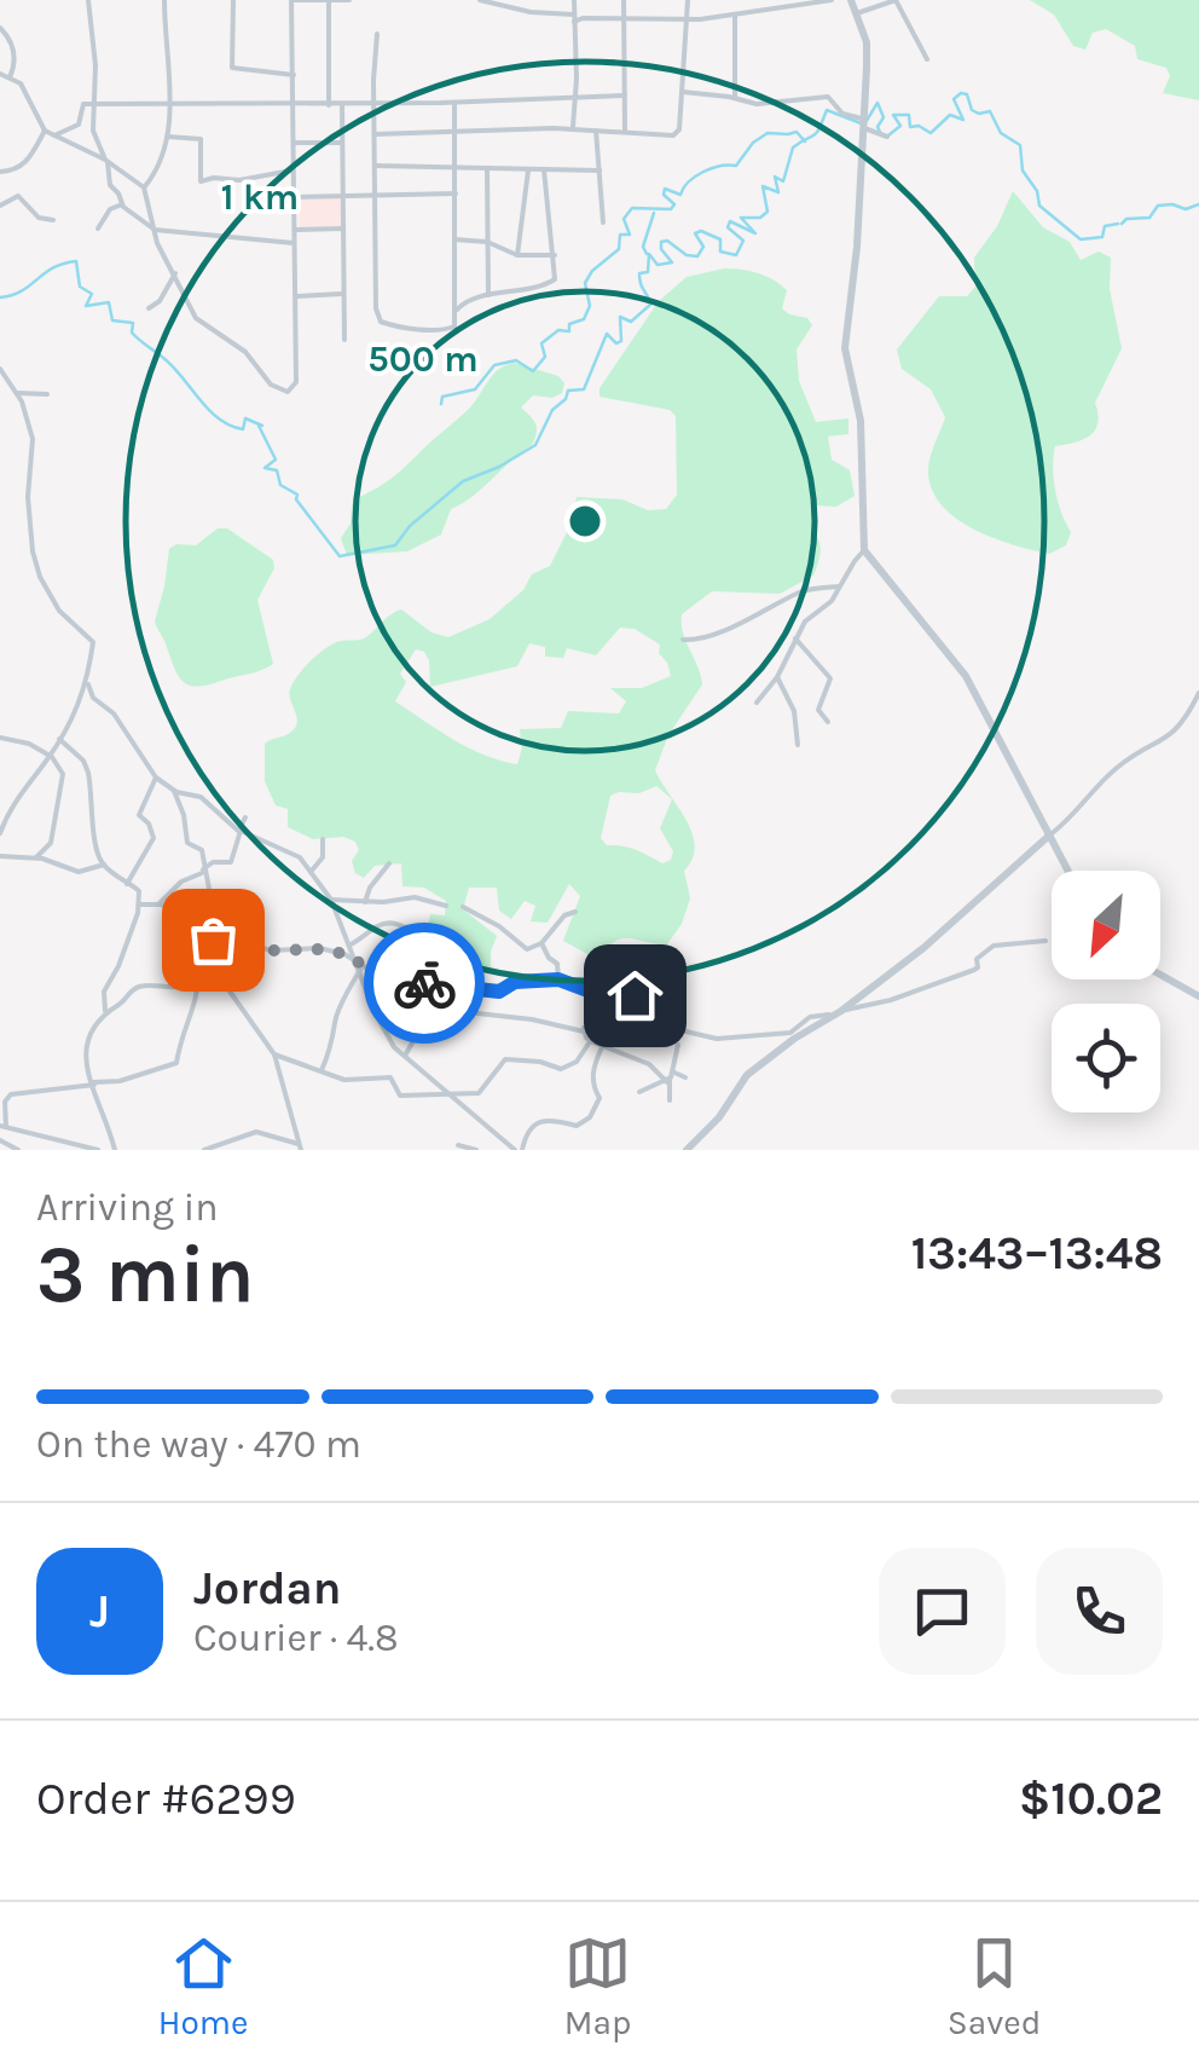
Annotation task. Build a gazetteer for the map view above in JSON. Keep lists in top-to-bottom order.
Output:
{
  "north": "bottom left",
  "page": {
    "heading": ["3 min", "Arriving in", "13:43–13:48"],
    "panel": [
      "Jordan",
      "Courier · 4.8",
      "Order #6299",
      "$10.02"
    ],
    "bar": "On the way · 470 m",
    "round": "J",
    "tabs": ["Home", "Map", "Saved"]
  },
  "rings": ["1 km", "500 m"]
}
